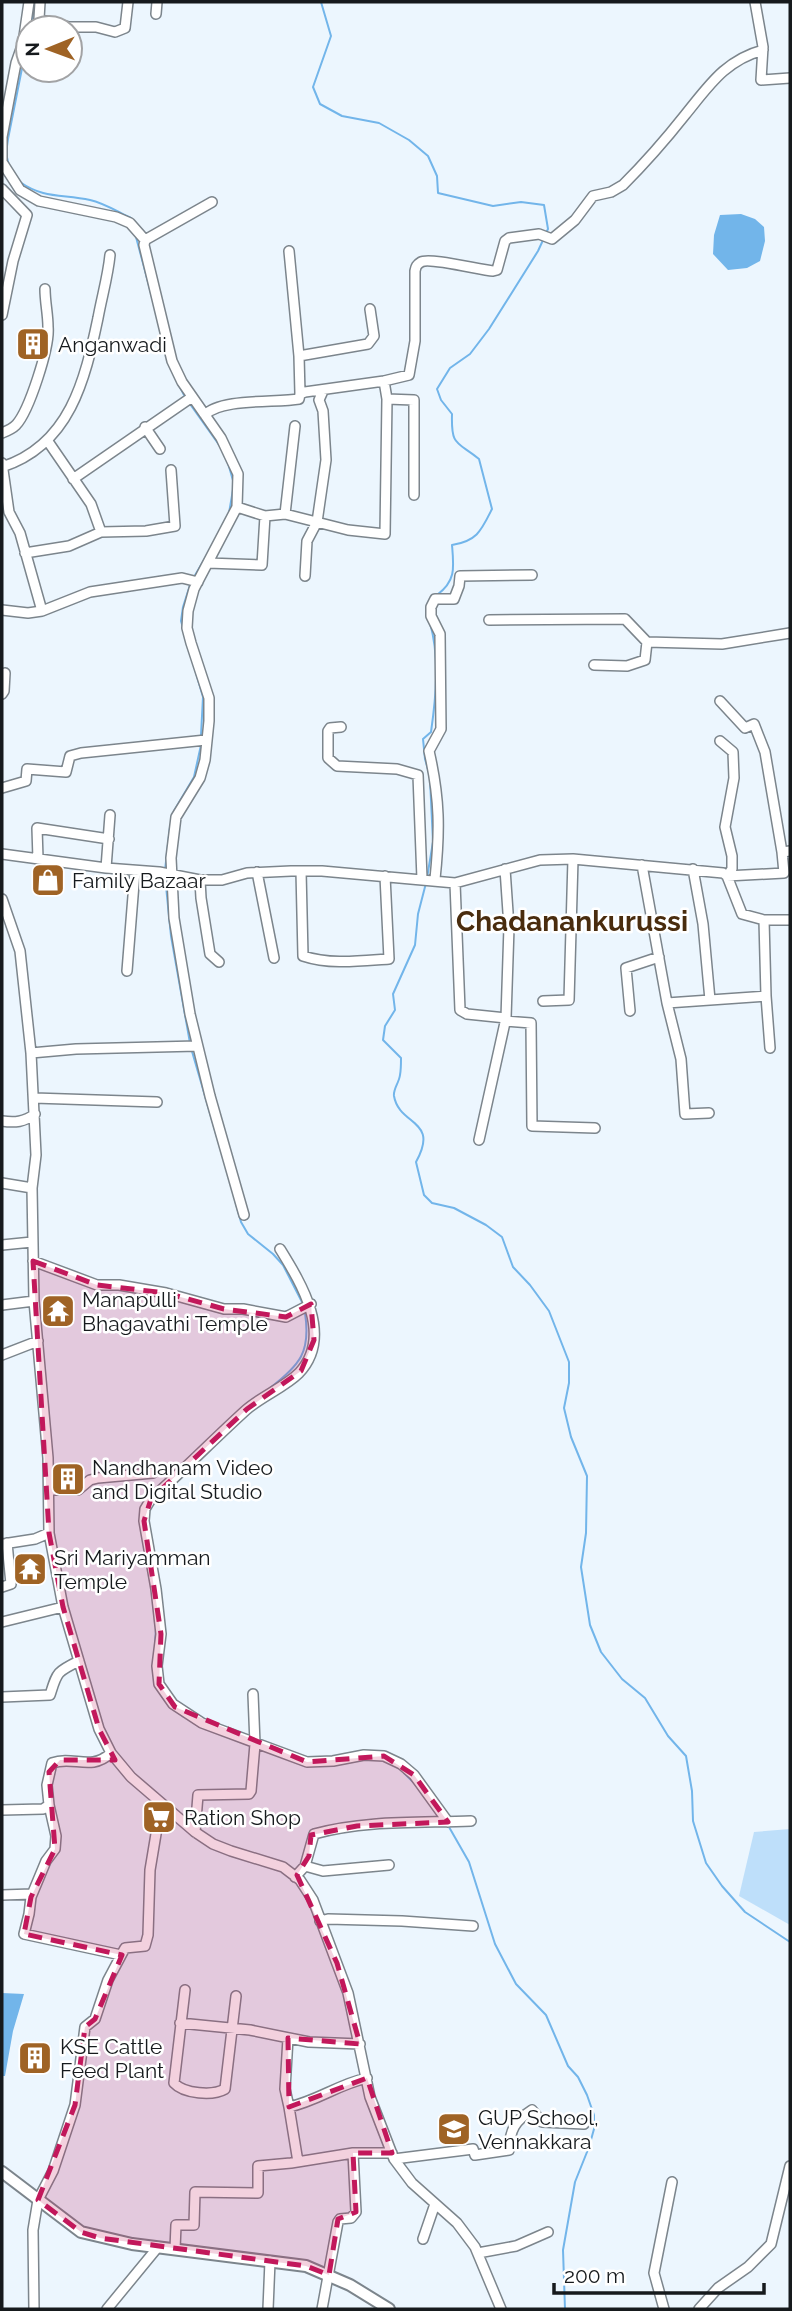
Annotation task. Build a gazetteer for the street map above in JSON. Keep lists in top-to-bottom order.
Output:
{
  "districts": ["Chadanankurussi"],
  "places": {
    "building": ["Anganwadi", "Nandhanam Video and Digital Studio", "KSE Cattle Feed Plant"],
    "shop": ["Family Bazaar"],
    "temple": ["Manapulli Bhagavathi Temple", "Sri Mariyamman Temple"],
    "supermarket": ["Ration Shop"],
    "school or university": ["GUP School, Vennakkara"]
  },
  "scale_bar": "200 m",
  "north": "left"
}
